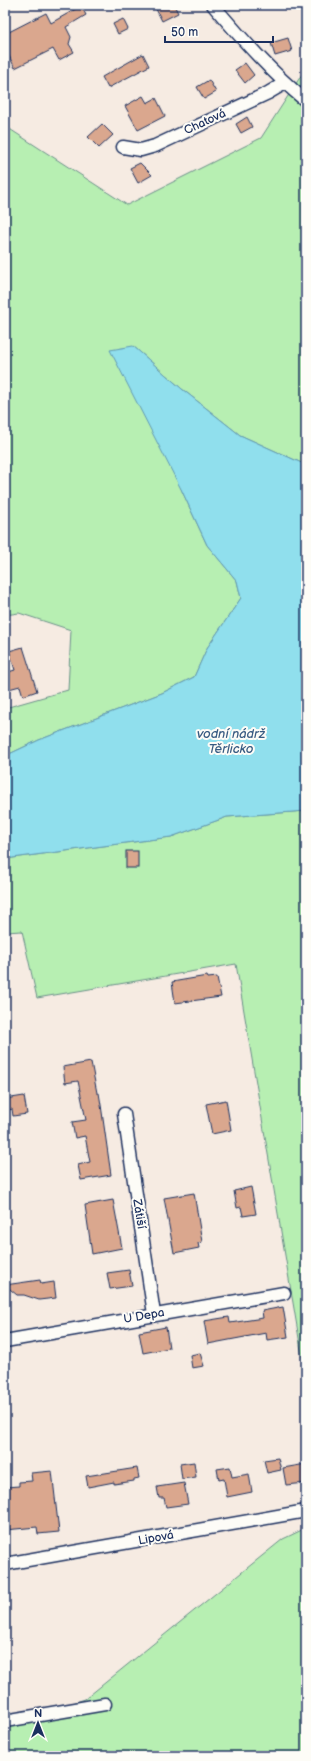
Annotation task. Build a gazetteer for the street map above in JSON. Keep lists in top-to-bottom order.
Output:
{
  "streets": {
    "street": [
      "Chatová",
      "Zátiší",
      "U Depa",
      "Lipová"
    ]
  },
  "crossings": [
    ["Zátiší", "U Depa"]
  ],
  "water": ["vodní nádrž Těrlicko"],
  "scale_bar": "50 m",
  "north": "top"
}
